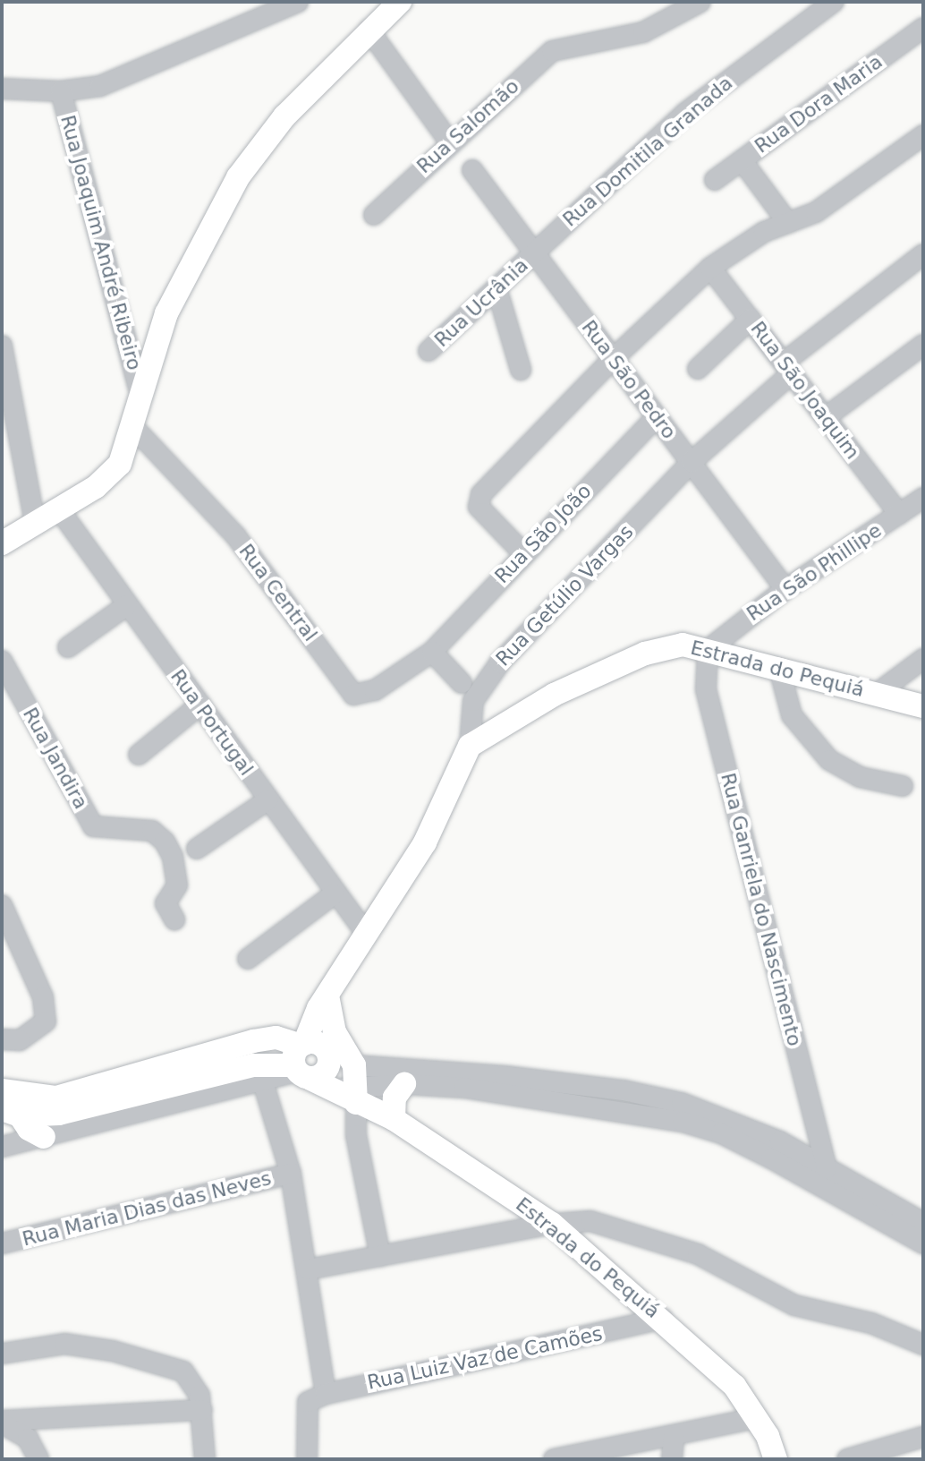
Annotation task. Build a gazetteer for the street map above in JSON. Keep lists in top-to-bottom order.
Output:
{
  "streets": {
    "main road": ["Estrada do Pequiá"],
    "street": [
      "Rua Dora Maria",
      "Rua Salomão",
      "Rua Domitila Granada",
      "Rua Joaquim André Ribeiro",
      "Rua Ucrânia",
      "Rua São Pedro",
      "Rua São Joaquim",
      "Rua São João",
      "Rua São Phillipe",
      "Rua Central",
      "Rua Getúlio Vargas",
      "Rua Portugal",
      "Rua Jandira",
      "Rua Ganriela do Nascimento",
      "Rua Maria Dias das Neves",
      "Rua Luiz Vaz de Camões"
    ]
  },
  "crossings": [
    ["Rua Domitila Granada", "Rua Ucrânia"],
    ["Rua Domitila Granada", "Rua São Pedro"],
    ["Rua Ucrânia", "Rua São Pedro"],
    ["Rua São Pedro", "Rua São João"],
    ["Rua São Pedro", "Rua São Phillipe"],
    ["Rua São Pedro", "Rua Getúlio Vargas"],
    ["Rua São Joaquim", "Rua São Phillipe"],
    ["Rua São Joaquim", "Rua Getúlio Vargas"],
    ["Rua São João", "Rua Central"],
    ["Rua São Phillipe", "Estrada do Pequiá"],
    ["Rua São Phillipe", "Rua Ganriela do Nascimento"],
    ["Rua Getúlio Vargas", "Estrada do Pequiá"],
    ["Estrada do Pequiá", "Rua Ganriela do Nascimento"],
    ["Estrada do Pequiá", "Rua Luiz Vaz de Camões"]
  ]
}
